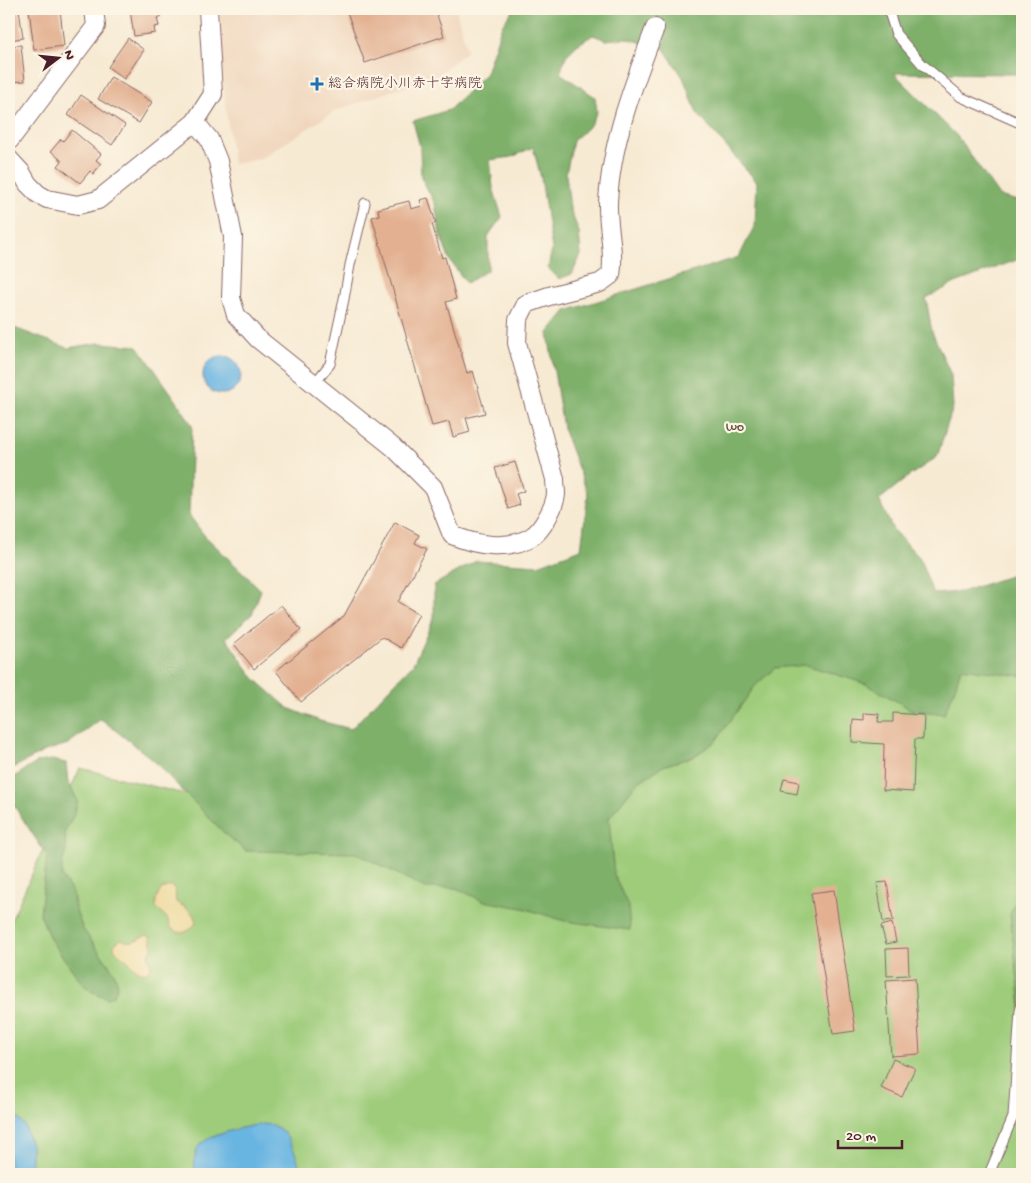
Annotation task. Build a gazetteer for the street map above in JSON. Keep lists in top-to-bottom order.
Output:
{
  "parks": ["wo"],
  "places": {
    "health": ["総合病院小川赤十字病院"]
  },
  "scale_bar": "20 m",
  "north": "right"
}
